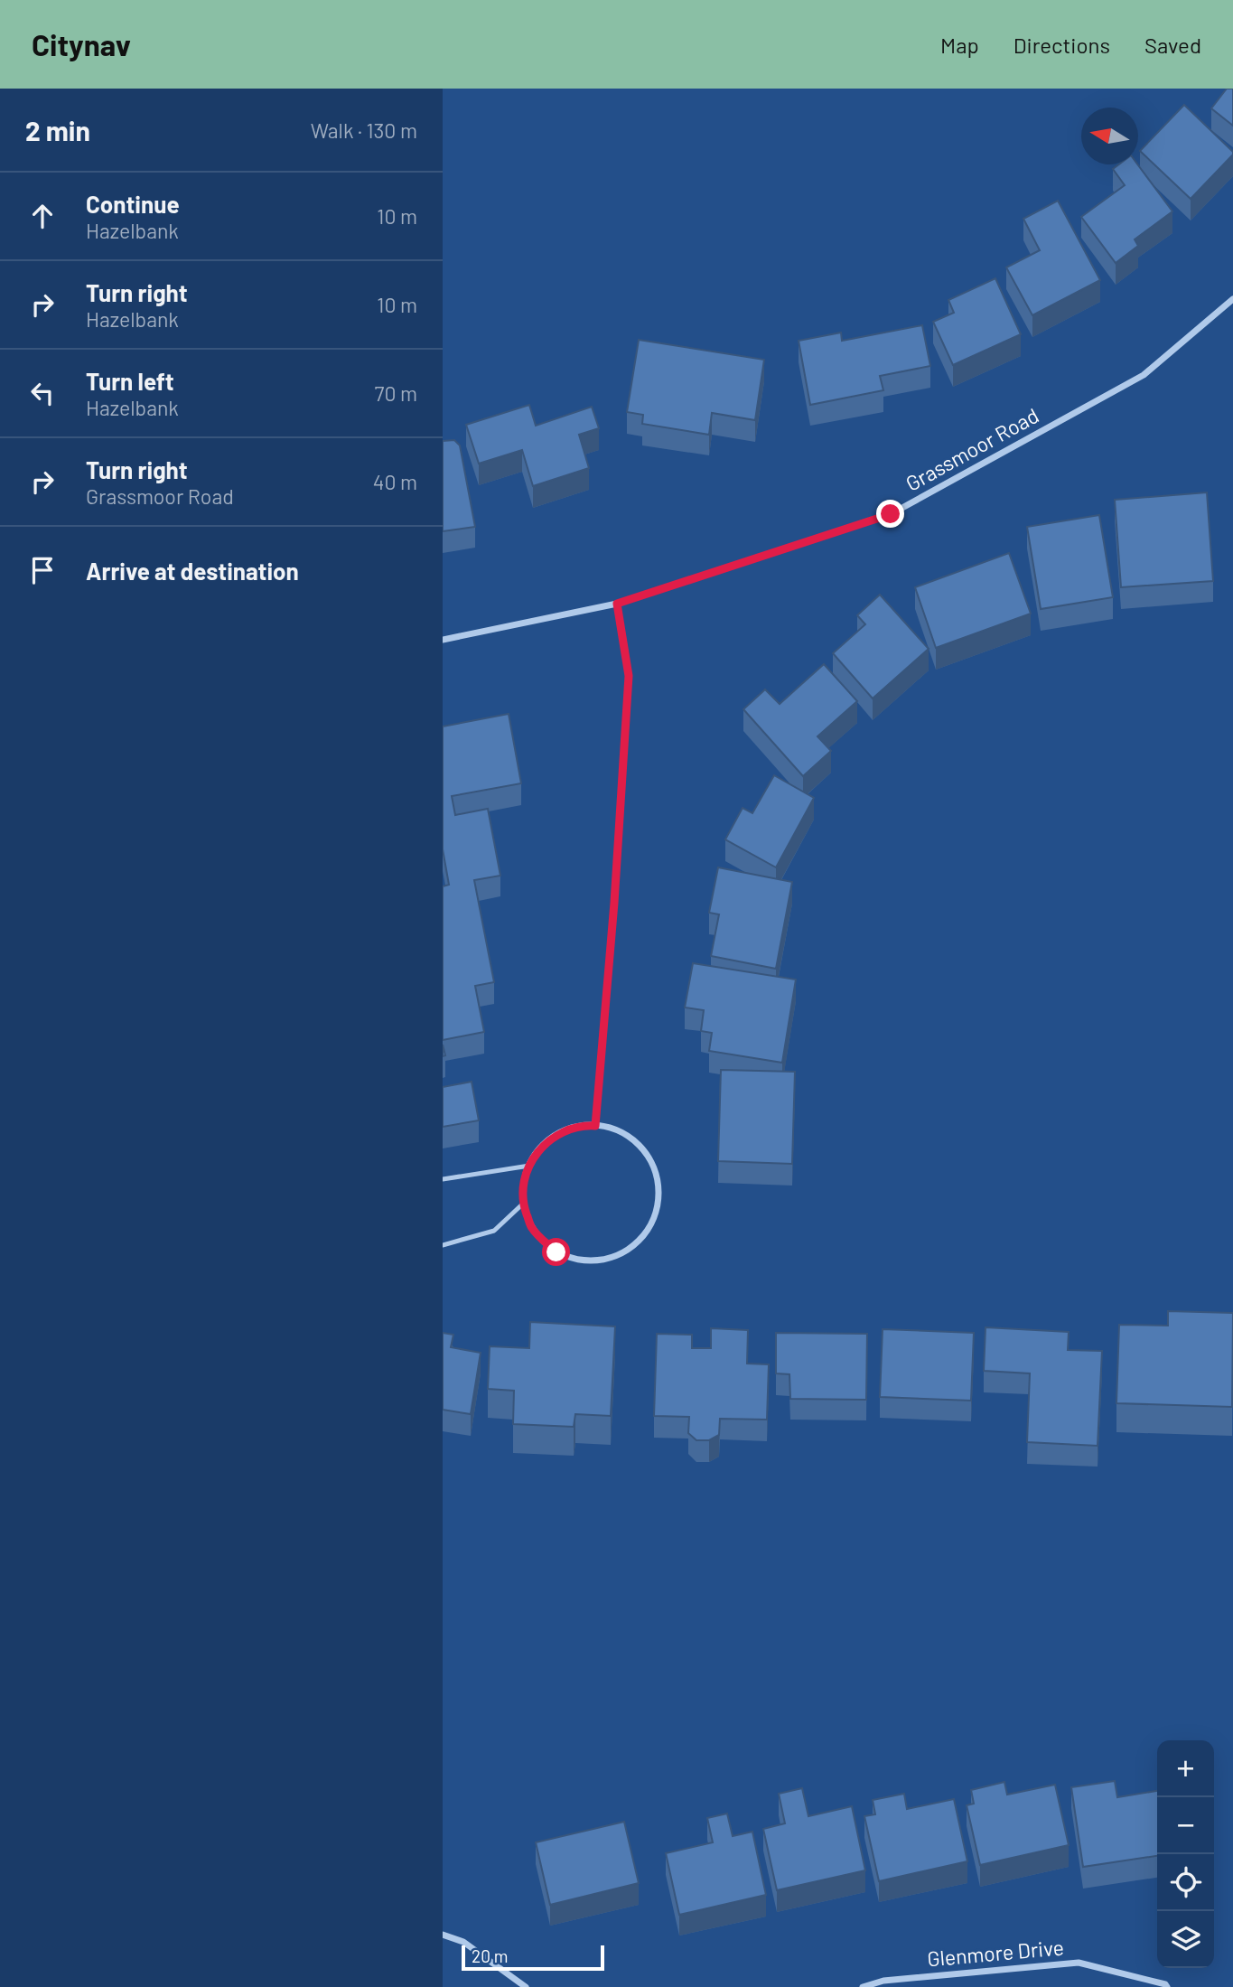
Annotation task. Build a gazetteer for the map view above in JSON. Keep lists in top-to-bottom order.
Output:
{
  "streets": {
    "street": ["Grassmoor Road", "Glenmore Drive"]
  },
  "scale_bar": "20 m",
  "north": "left",
  "page": {
    "header": "Citynav",
    "nav": ["Map", "Directions", "Saved"],
    "heading": ["2 min", "Walk · 130 m"],
    "list": [
      ["Continue", "Hazelbank", "10 m"],
      ["Turn right", "Hazelbank", "10 m"],
      ["Turn left", "Hazelbank", "70 m"],
      ["Turn right", "Grassmoor Road", "40 m"],
      "Arrive at destination"
    ],
    "map_buttons": ["+", "−"],
    "scale": "20 m"
  }
}
